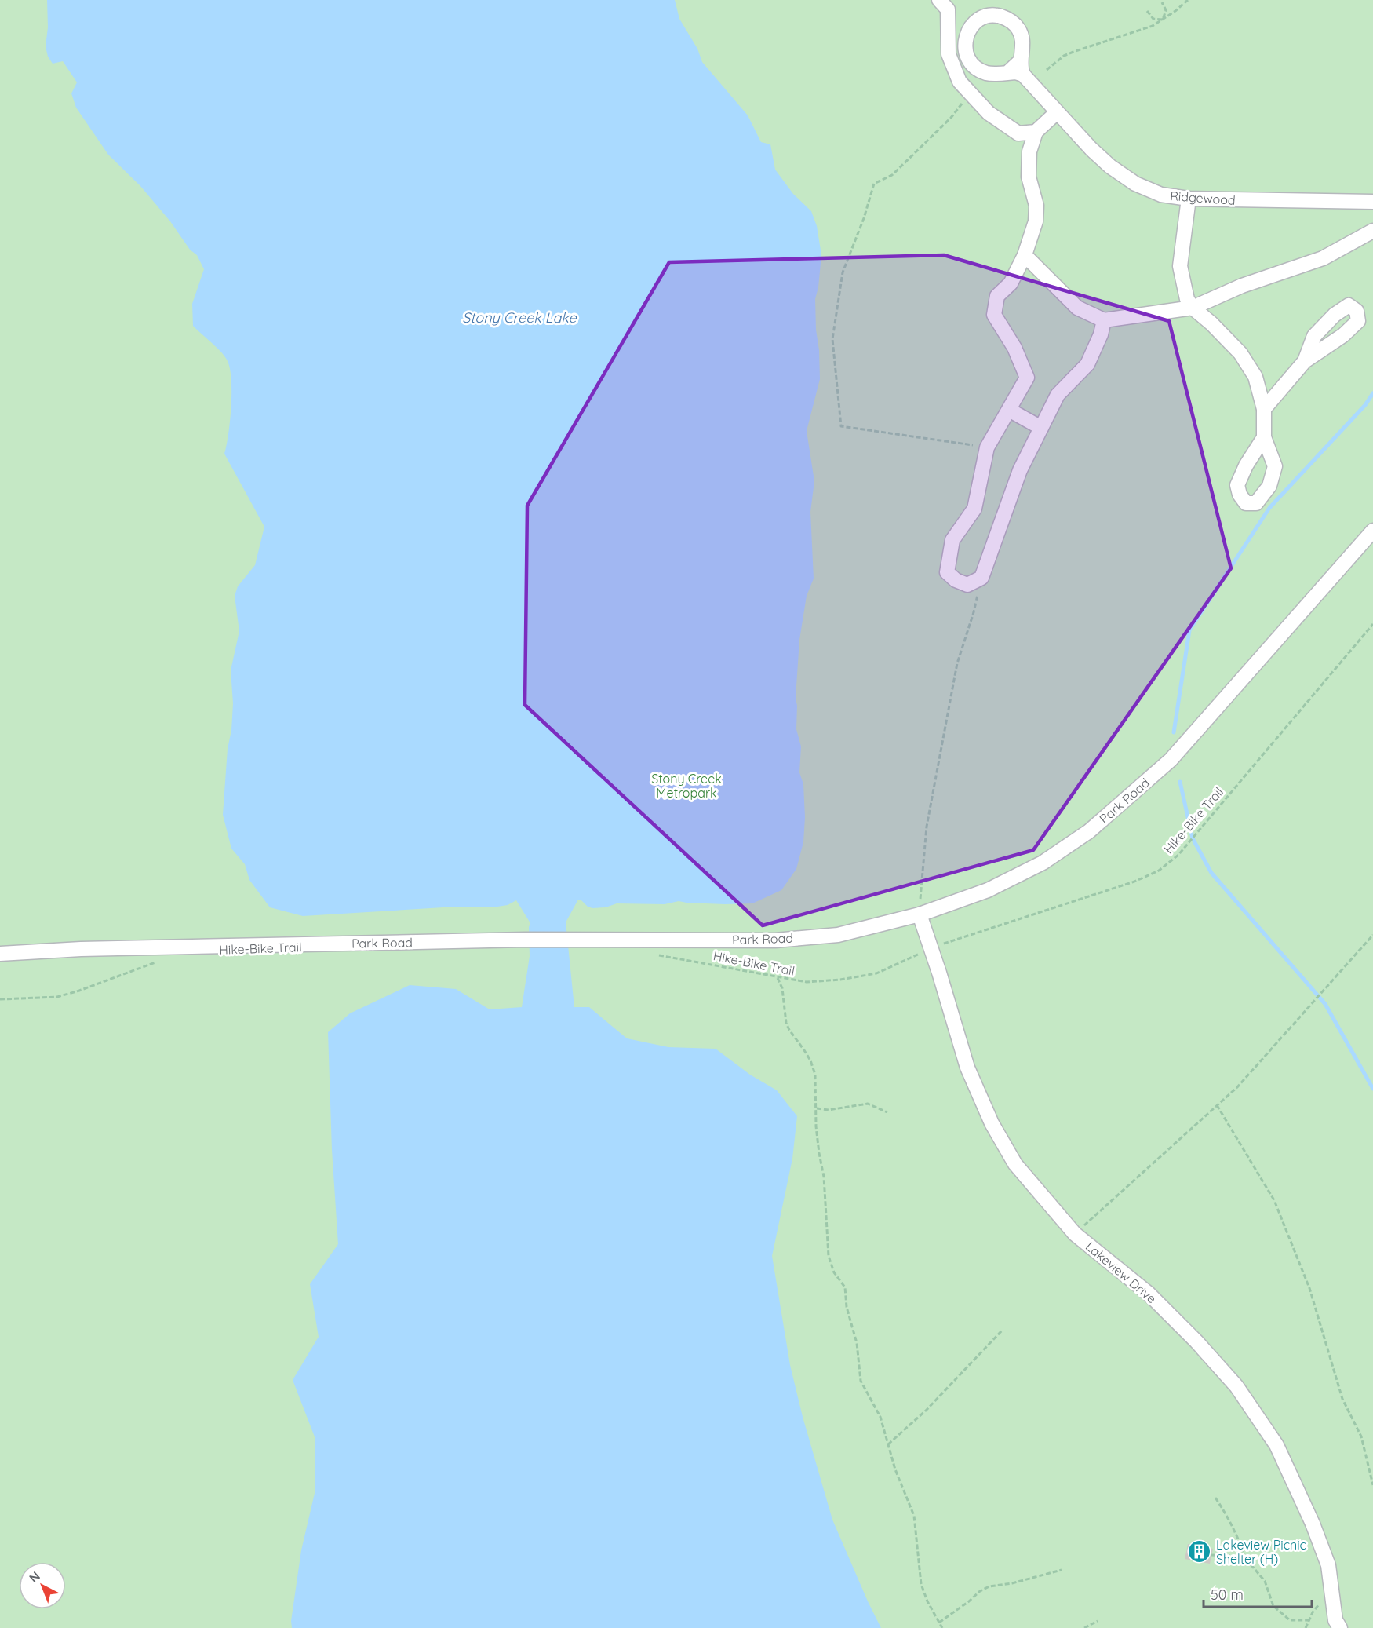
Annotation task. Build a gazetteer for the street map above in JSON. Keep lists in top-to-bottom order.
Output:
{
  "streets": {
    "street": ["Ridgewood", "Park Road", "Lakeview Drive"],
    "path": ["Hike-Bike Trail"]
  },
  "crossings": [
    ["Park Road", "Lakeview Drive"]
  ],
  "water": ["Stony Creek Lake"],
  "parks": ["Stony Creek Metropark"],
  "places": {
    "building": ["Lakeview Picnic Shelter (H)"]
  },
  "scale_bar": "50 m",
  "north": "top left"
}
